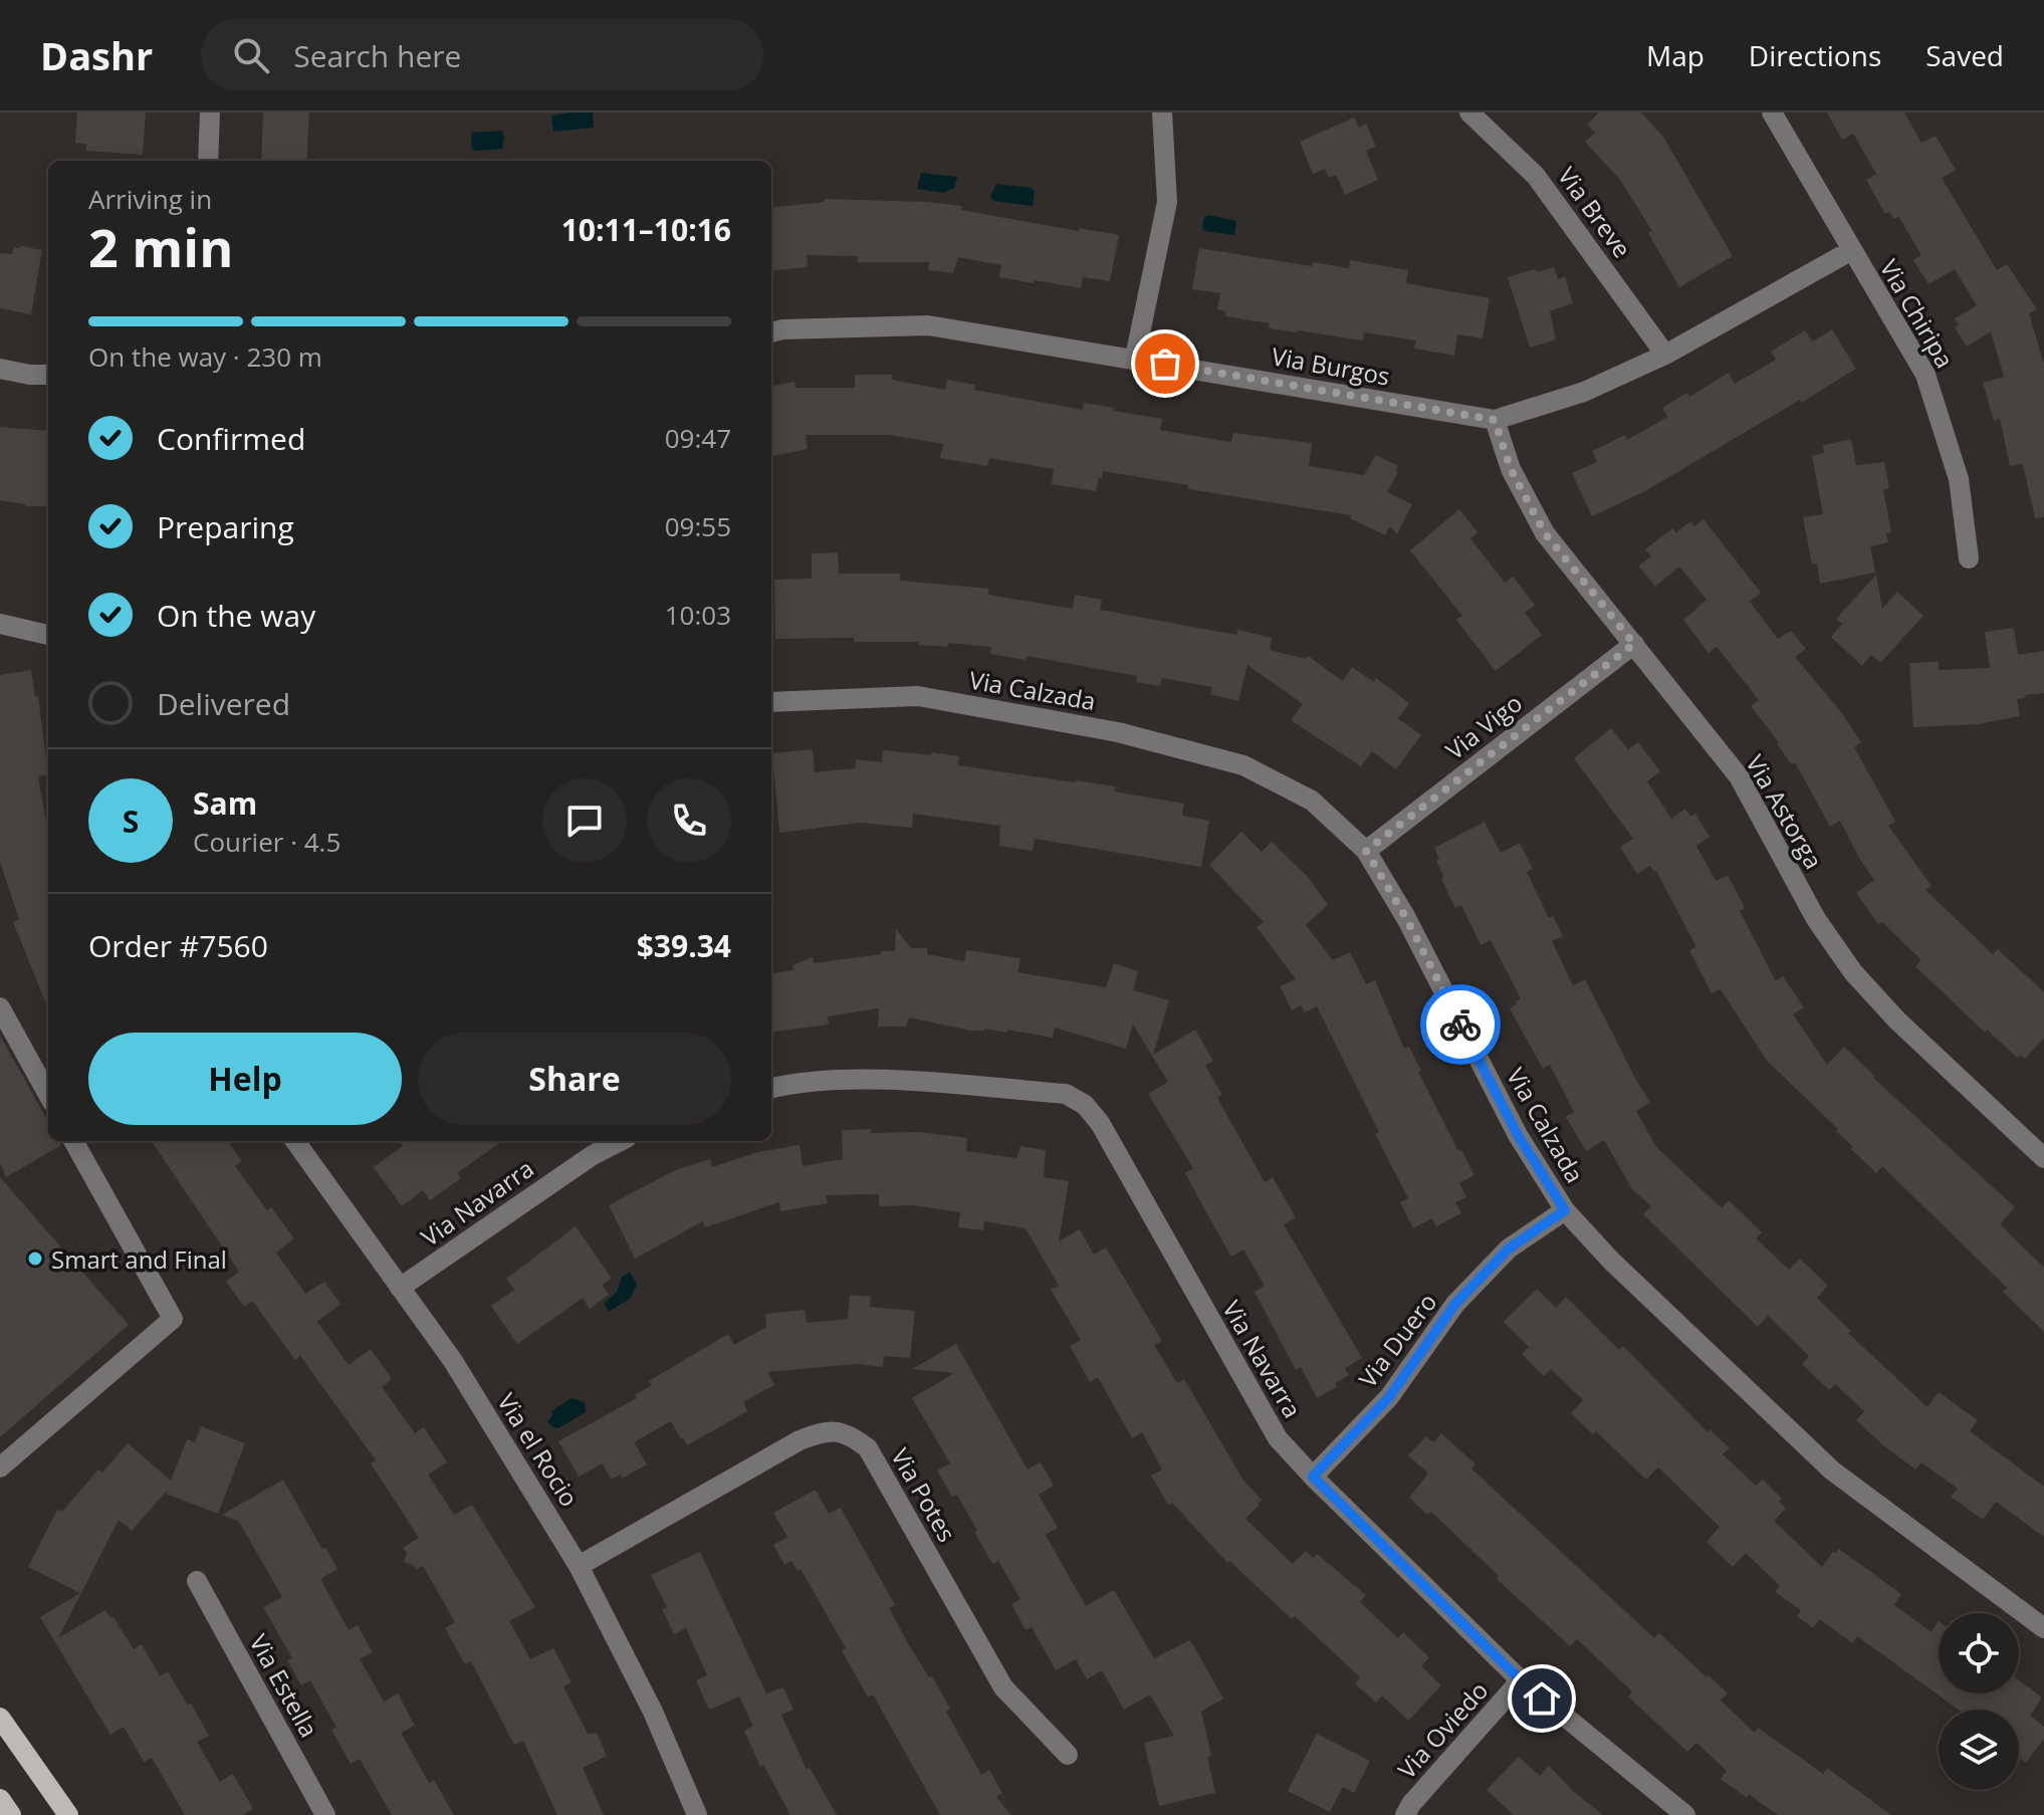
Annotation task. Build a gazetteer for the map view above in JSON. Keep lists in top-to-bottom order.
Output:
{
  "streets": {
    "street": [
      "Via Breve",
      "Via Chiripa",
      "Via Burgos",
      "Via Calzada",
      "Via Vigo",
      "Via Astorga",
      "Via Navarra",
      "Via Duero",
      "Via el Rocio",
      "Via Potes",
      "Via Estella",
      "Via Oviedo"
    ]
  },
  "crossings": [
    ["Via Breve", "Via Burgos"],
    ["Via Chiripa", "Via Burgos"],
    ["Via Burgos", "Via Astorga"],
    ["Via Calzada", "Via Vigo"],
    ["Via Calzada", "Via Duero"],
    ["Via Vigo", "Via Astorga"],
    ["Via Navarra", "Via Duero"],
    ["Via Navarra", "Via el Rocio"],
    ["Via Navarra", "Via Oviedo"],
    ["Via el Rocio", "Via Potes"]
  ],
  "places": ["Smart and Final"],
  "page": {
    "header": "Dashr",
    "search": "Search here",
    "nav": ["Map", "Directions", "Saved"],
    "heading": ["2 min", "Arriving in", "10:11–10:16"],
    "panel": [
      "Sam",
      "Courier · 4.5",
      "Order #7560",
      "$39.34"
    ],
    "bar": "On the way · 230 m",
    "list": [
      ["Confirmed", "09:47"],
      ["Preparing", "09:55"],
      ["On the way", "10:03"],
      "Delivered"
    ],
    "round": "S",
    "buttons": ["Help", "Share"]
  }
}
